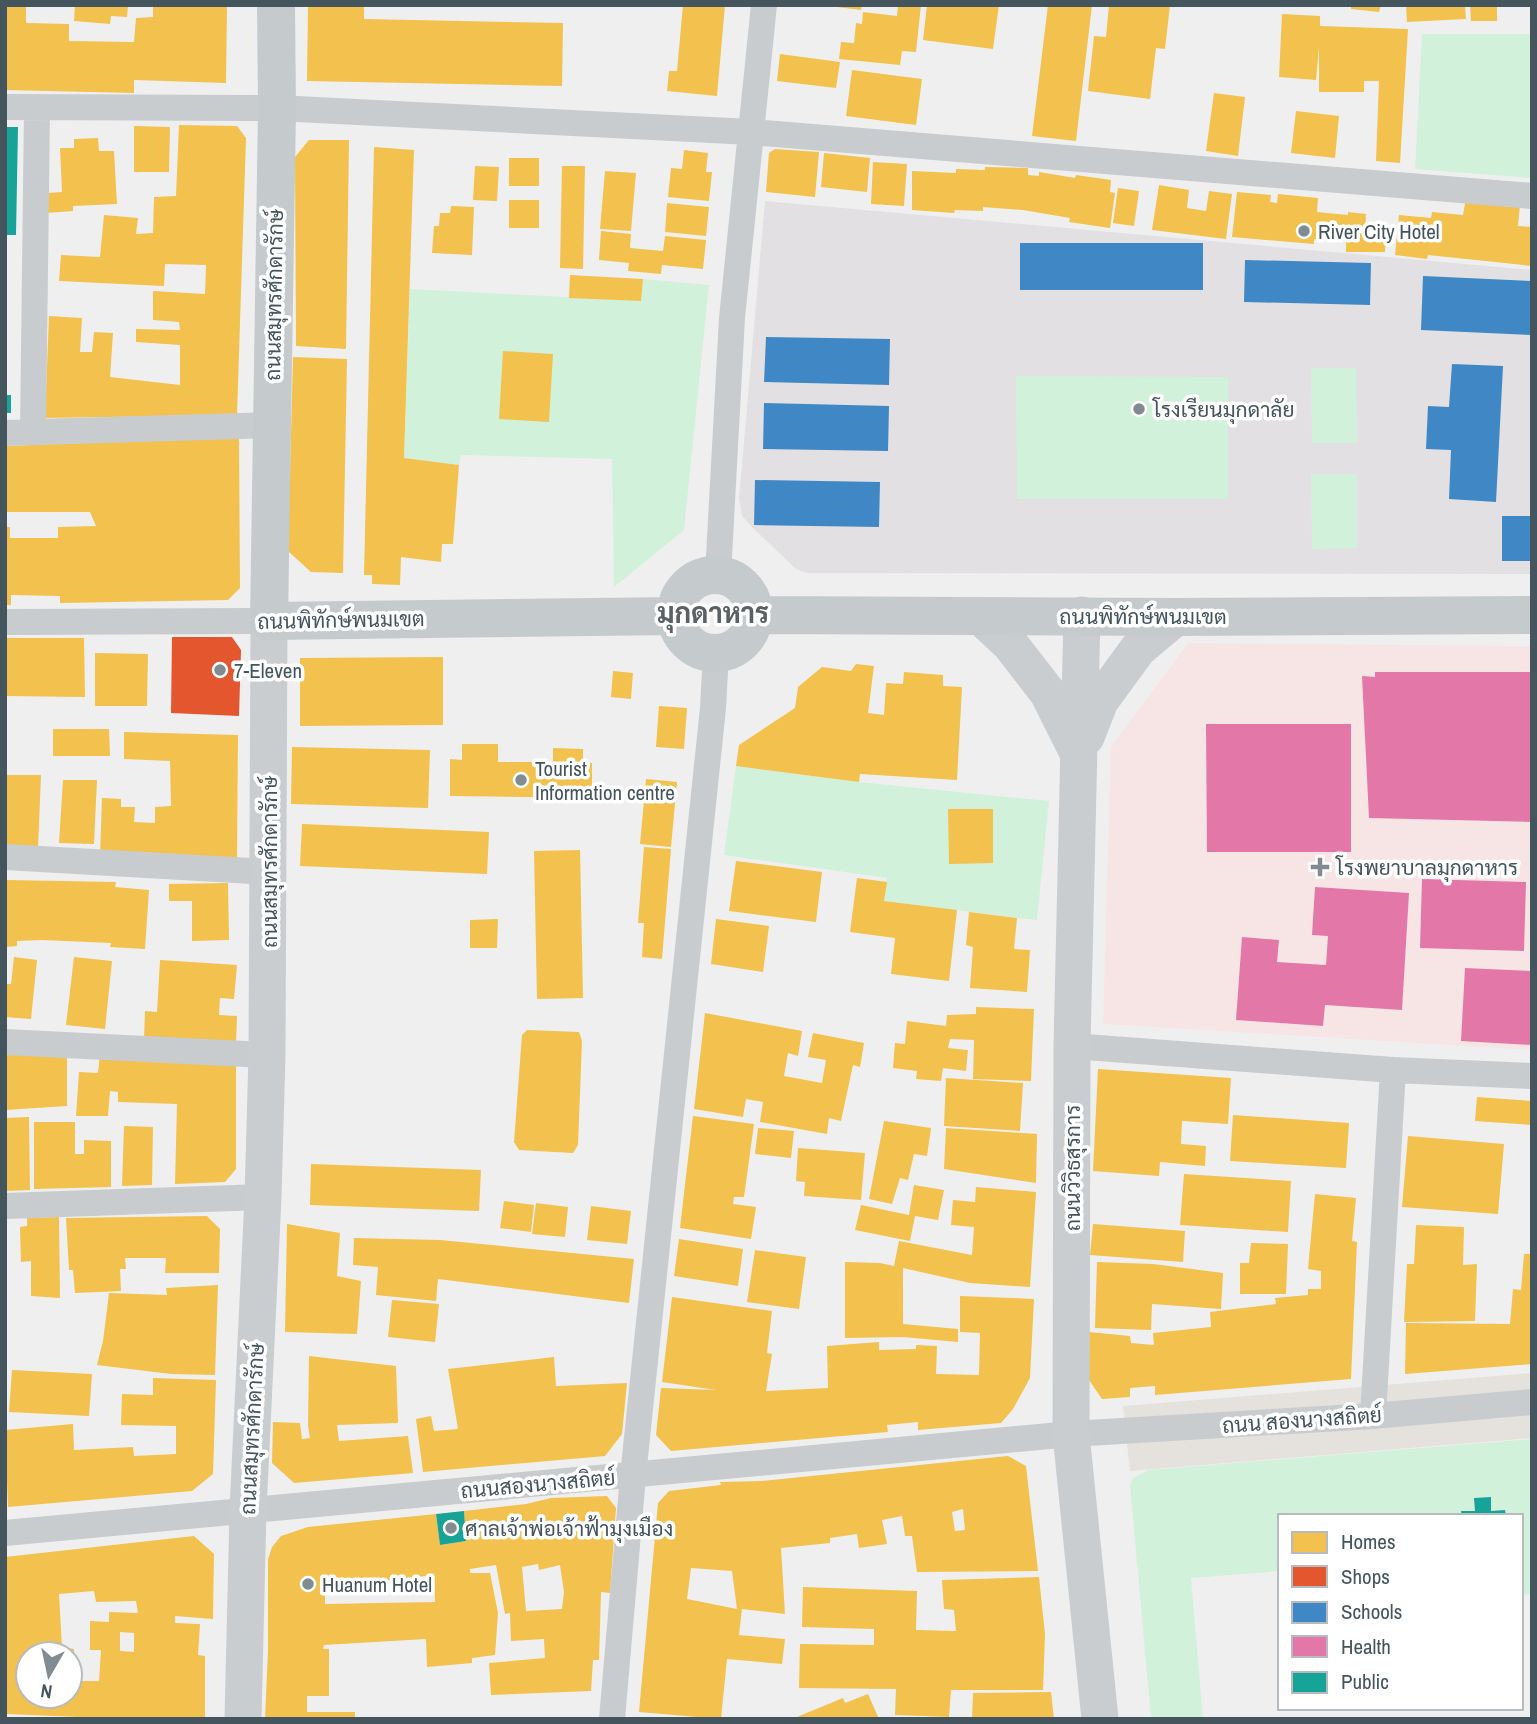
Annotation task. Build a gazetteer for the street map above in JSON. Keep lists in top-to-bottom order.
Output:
{
  "streets": {
    "main road": ["ถนนสมุทรศักดารักษ์", "ถนนพิทักษ์พนมเขต", "ถนนวิวิธสุรการ"],
    "street": ["ถนน สองนางสถิตย์", "ถนนสองนางสถิตย์"]
  },
  "crossings": [
    ["ถนนสมุทรศักดารักษ์", "ถนนพิทักษ์พนมเขต"],
    ["ถนนสมุทรศักดารักษ์", "ถนนสองนางสถิตย์"],
    ["ถนนพิทักษ์พนมเขต", "ถนนวิวิธสุรการ"],
    ["ถนนวิวิธสุรการ", "ถนน สองนางสถิตย์"],
    ["ถนนวิวิธสุรการ", "ถนนสองนางสถิตย์"],
    ["ถนน สองนางสถิตย์", "ถนนสองนางสถิตย์"]
  ],
  "districts": ["มุกดาหาร"],
  "places": {
    "other": [
      "River City Hotel",
      "โรงเรียนมุกดาลัย",
      "7-Eleven",
      "Tourist Information centre",
      "ศาลเจ้าพ่อเจ้าฟ้ามุงเมือง",
      "Huanum Hotel"
    ],
    "health": ["โรงพยาบาลมุกดาหาร"]
  },
  "legend": [
    "Homes",
    "Shops",
    "Schools",
    "Health",
    "Public"
  ],
  "north": "bottom"
}
